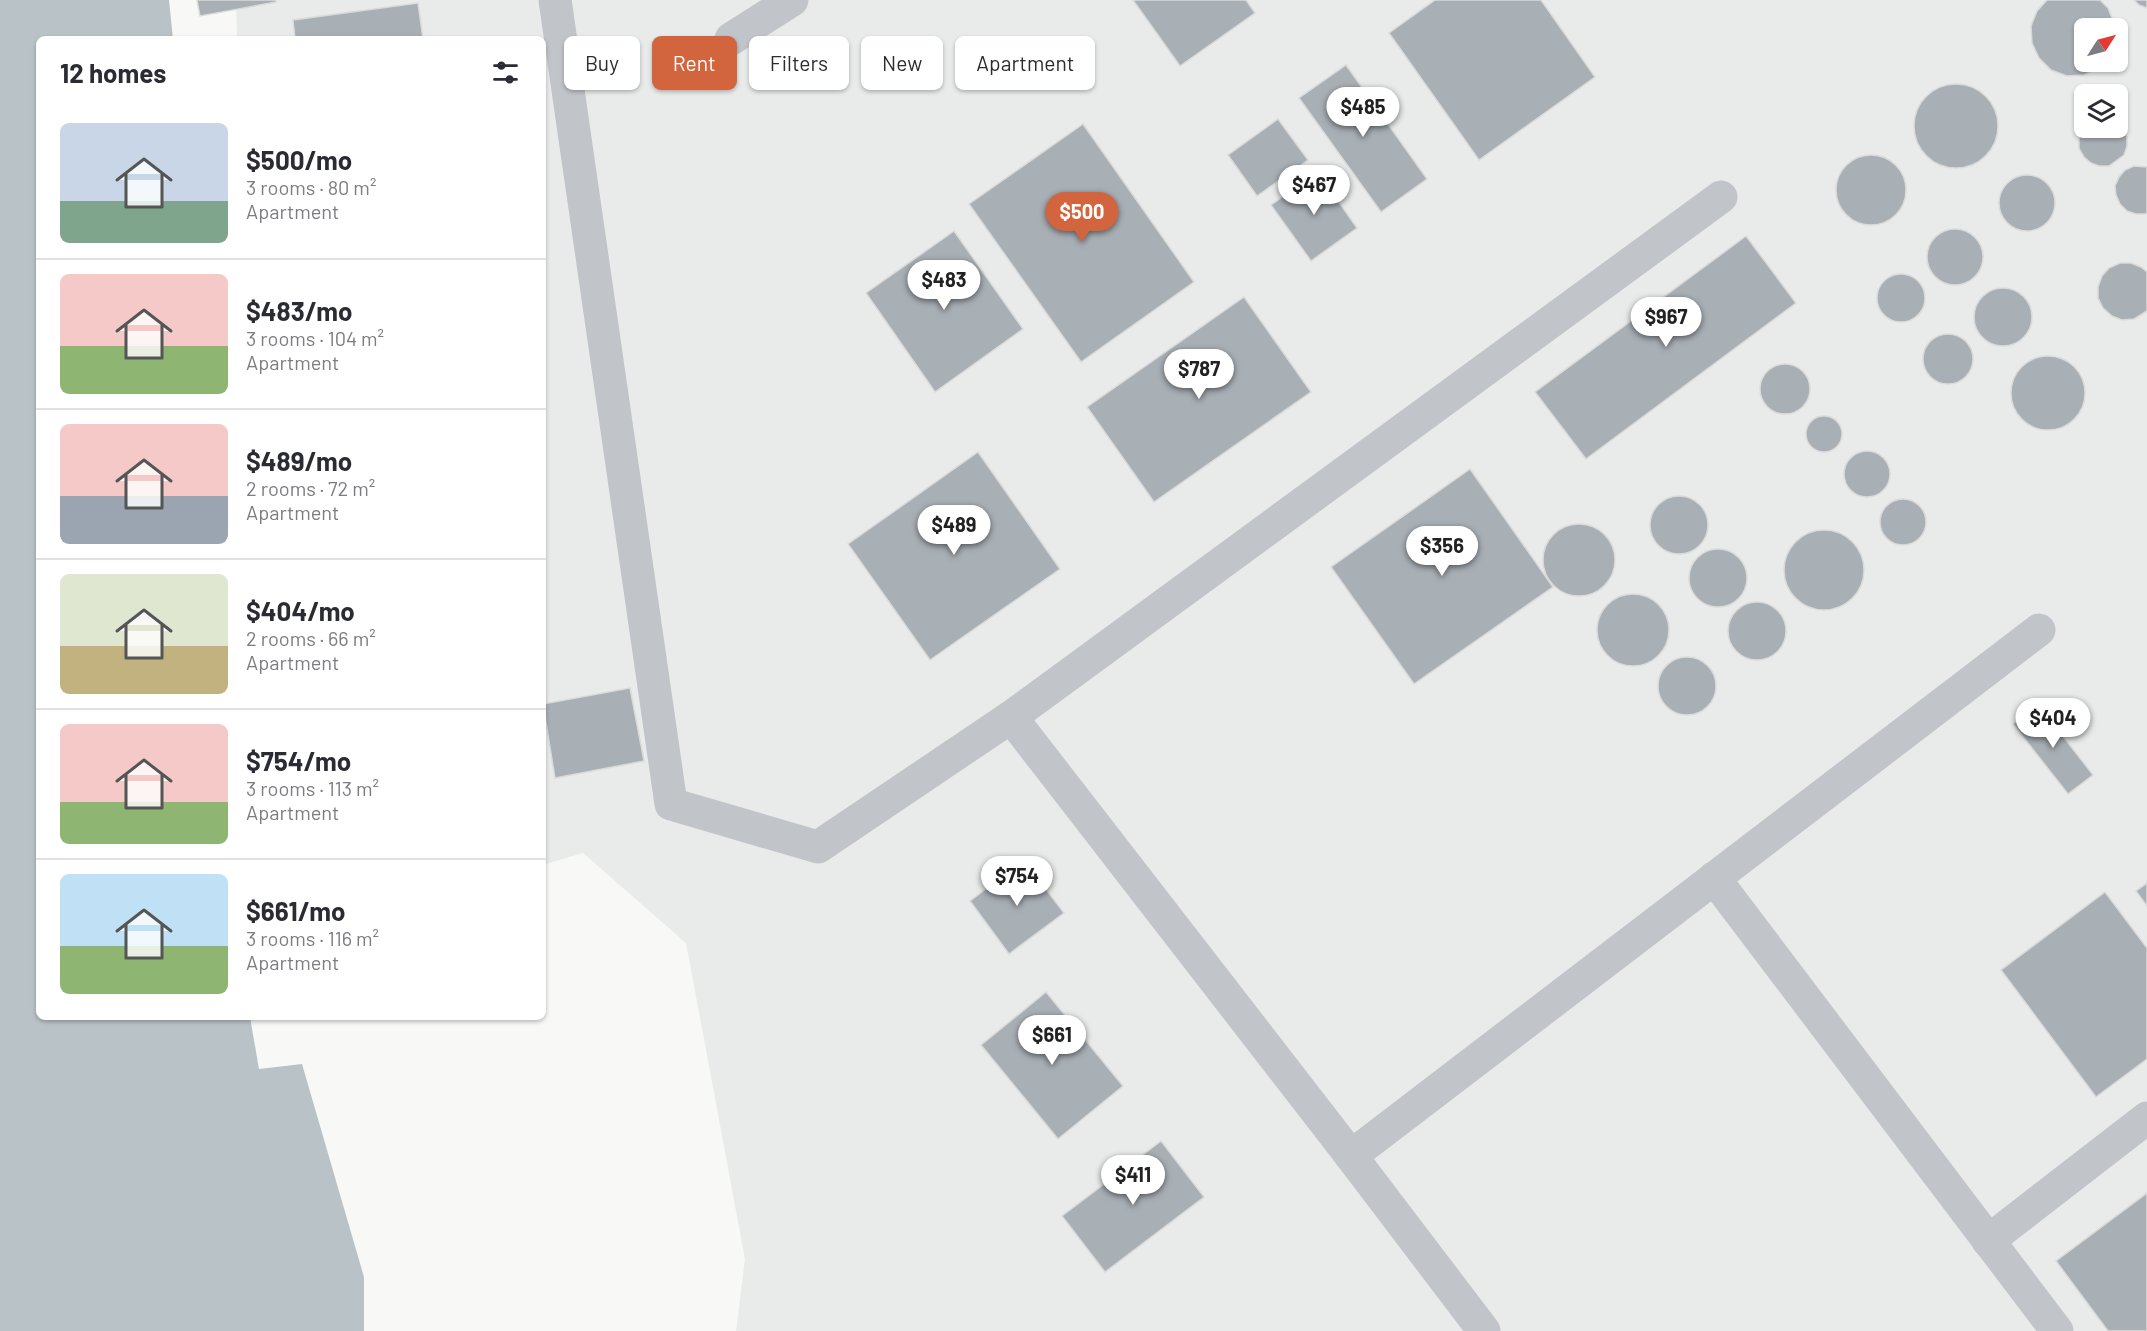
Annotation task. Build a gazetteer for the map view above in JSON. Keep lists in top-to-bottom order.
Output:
{
  "north": "top right",
  "page": {
    "chip": [
      "Buy",
      "Rent",
      "Filters",
      "New",
      "Apartment"
    ],
    "heading": "12 homes",
    "price": [
      "$485",
      "$467",
      "$500",
      "$483",
      "$967",
      "$787",
      "$489",
      "$356",
      "$404",
      "$754",
      "$661",
      "$411"
    ],
    "list": [
      {
        "name": "$500/mo",
        "note": "3 rooms · 80 m² · Apartment"
      },
      {
        "name": "$483/mo",
        "note": "3 rooms · 104 m² · Apartment"
      },
      {
        "name": "$489/mo",
        "note": "2 rooms · 72 m² · Apartment"
      },
      {
        "name": "$404/mo",
        "note": "2 rooms · 66 m² · Apartment"
      },
      {
        "name": "$754/mo",
        "note": "3 rooms · 113 m² · Apartment"
      },
      {
        "name": "$661/mo",
        "note": "3 rooms · 116 m² · Apartment"
      }
    ]
  }
}
